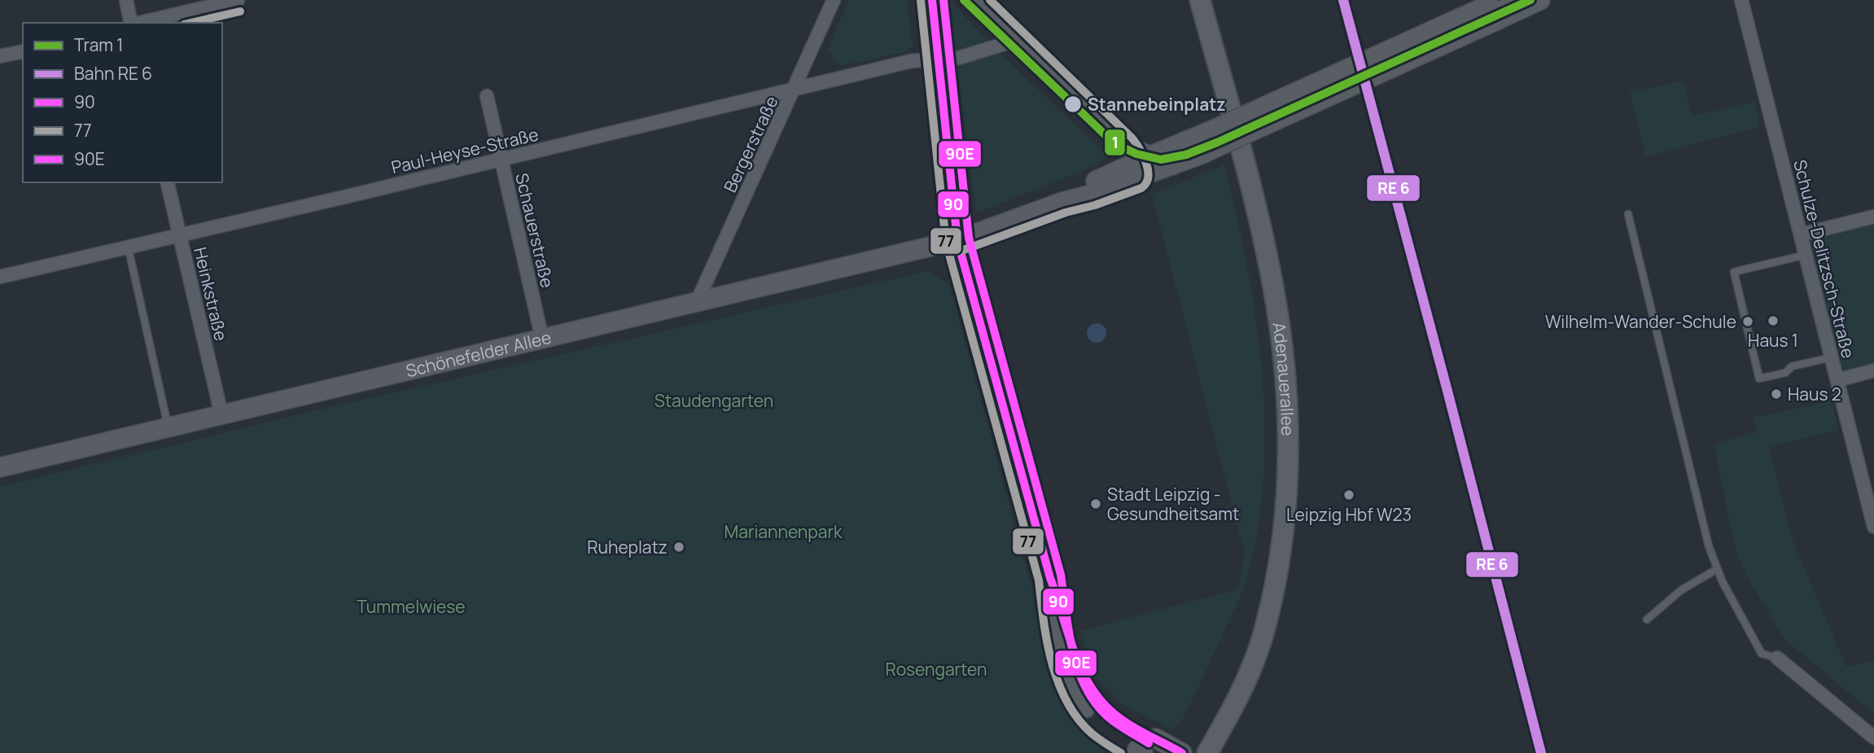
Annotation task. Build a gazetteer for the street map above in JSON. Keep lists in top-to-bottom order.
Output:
{
  "streets": {
    "main road": ["Schönefelder Allee", "Adenauerallee"],
    "street": [
      "Bergerstraße",
      "Paul-Heyse-Straße",
      "Schauerstraße",
      "Schulze-Delitzsch-Straße",
      "Heinkstraße"
    ]
  },
  "crossings": [
    ["Bergerstraße", "Paul-Heyse-Straße"],
    ["Bergerstraße", "Schönefelder Allee"],
    ["Paul-Heyse-Straße", "Schauerstraße"],
    ["Paul-Heyse-Straße", "Heinkstraße"],
    ["Schauerstraße", "Schönefelder Allee"],
    ["Heinkstraße", "Schönefelder Allee"]
  ],
  "parks": [
    "Staudengarten",
    "Mariannenpark",
    "Tummelwiese",
    "Rosengarten"
  ],
  "places": [
    "Stannebeinplatz",
    "Haus 1",
    "Wilhelm-Wander-Schule",
    "Haus 2",
    "Leipzig Hbf W23",
    "Stadt Leipzig - Gesundheitsamt",
    "Ruheplatz"
  ],
  "lines": [
    "tram line 1",
    "transit line 90",
    "transit line 77",
    "transit line 90E"
  ],
  "legend": [
    "Tram 1",
    "Bahn RE 6",
    "90",
    "77",
    "90E"
  ]
}
